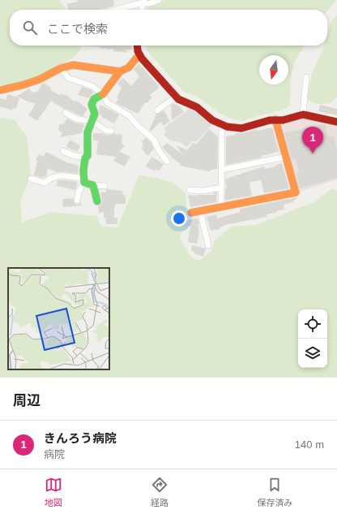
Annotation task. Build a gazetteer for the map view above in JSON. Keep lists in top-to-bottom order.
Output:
{
  "north": "bottom",
  "page": {
    "search": "ここで検索",
    "pins": "1",
    "heading": "周辺",
    "list": [
      {
        "mark": "1",
        "name": "きんろう病院",
        "note": "病院",
        "value": "140 m"
      }
    ],
    "nav": ["地図", "経路", "保存済み"]
  }
}
